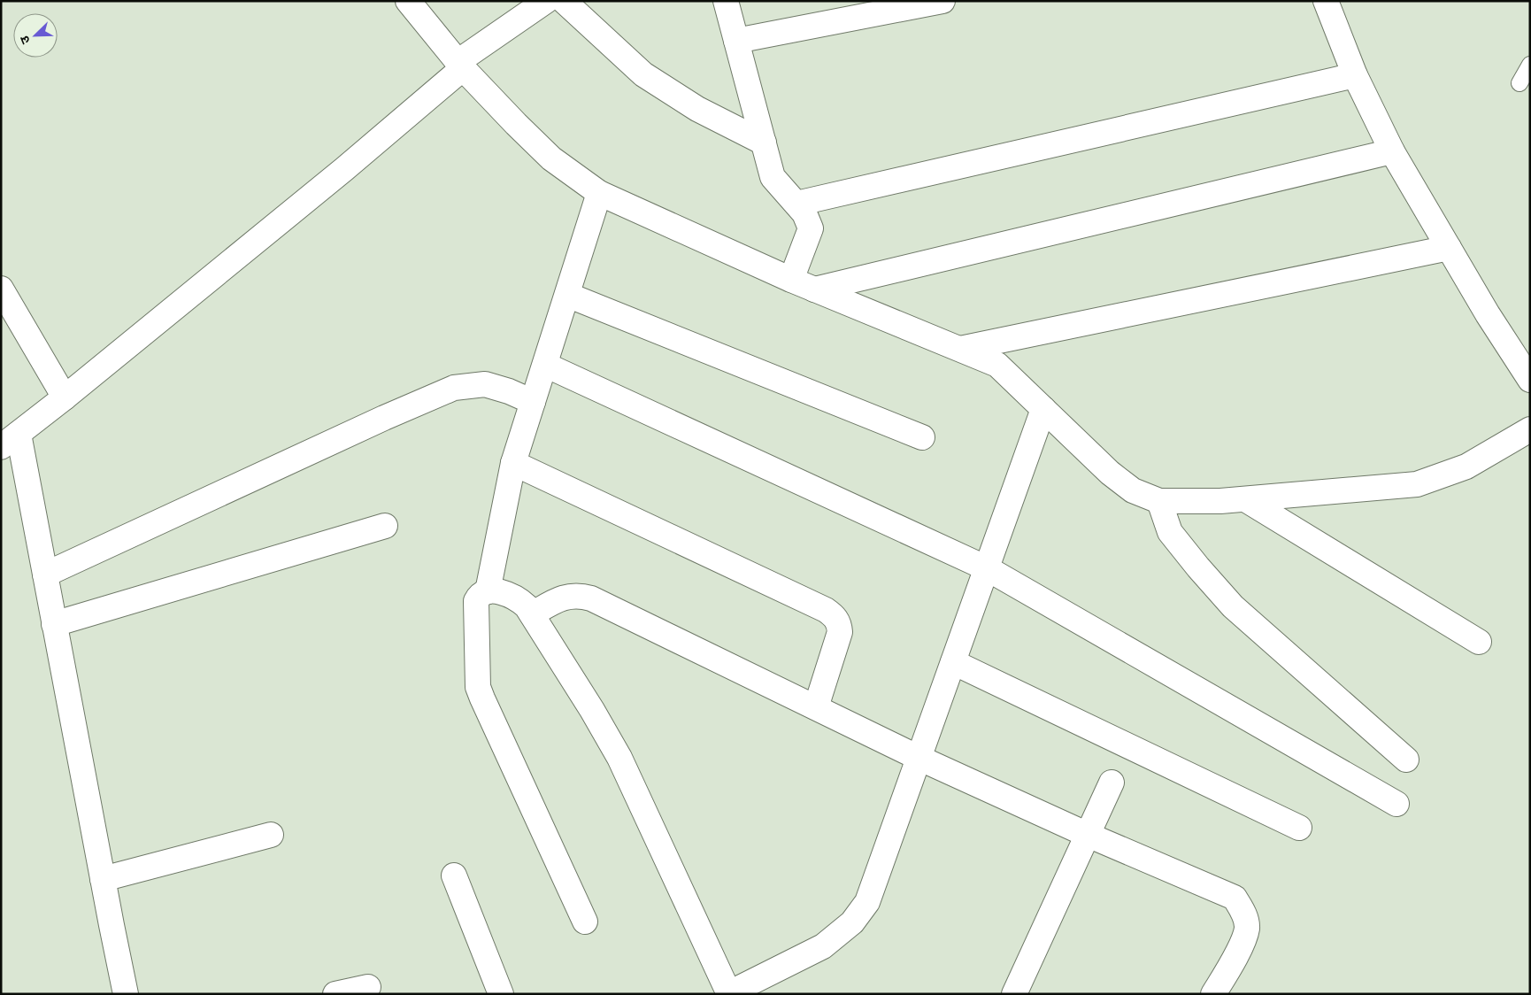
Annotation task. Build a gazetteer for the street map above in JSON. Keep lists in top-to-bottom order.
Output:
{
  "north": "bottom left"
}
